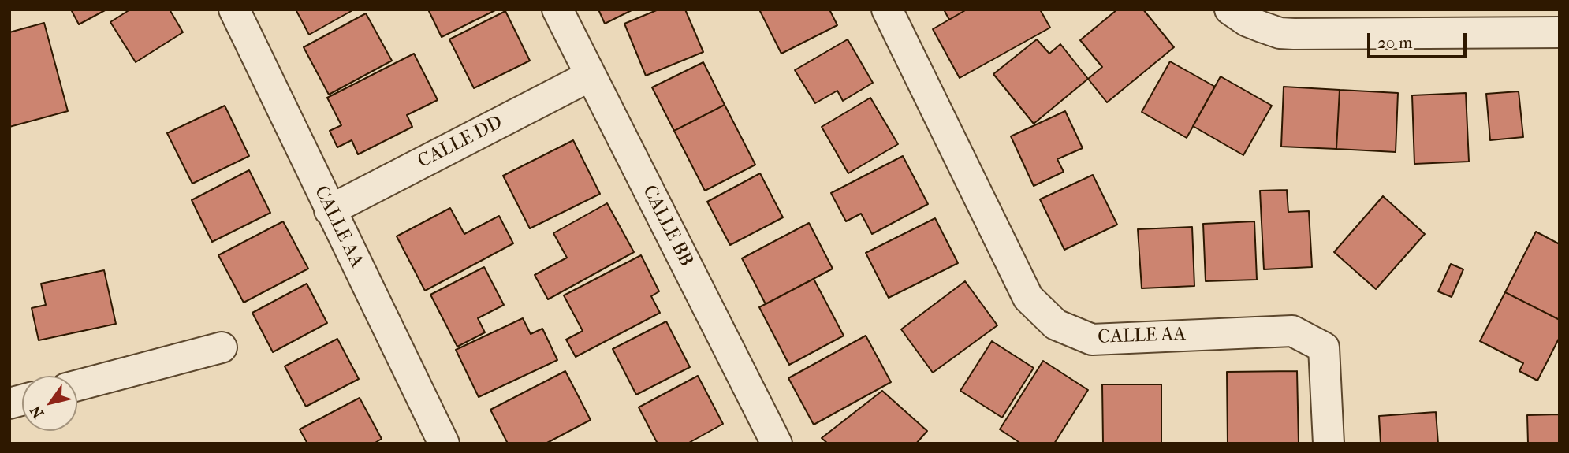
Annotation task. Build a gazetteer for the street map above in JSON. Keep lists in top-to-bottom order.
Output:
{
  "streets": {
    "street": ["CALLE DD", "CALLE BB", "CALLE AA"]
  },
  "crossings": [
    ["CALLE DD", "CALLE BB"],
    ["CALLE DD", "CALLE AA"]
  ],
  "scale_bar": "20 m",
  "north": "bottom left"
}
